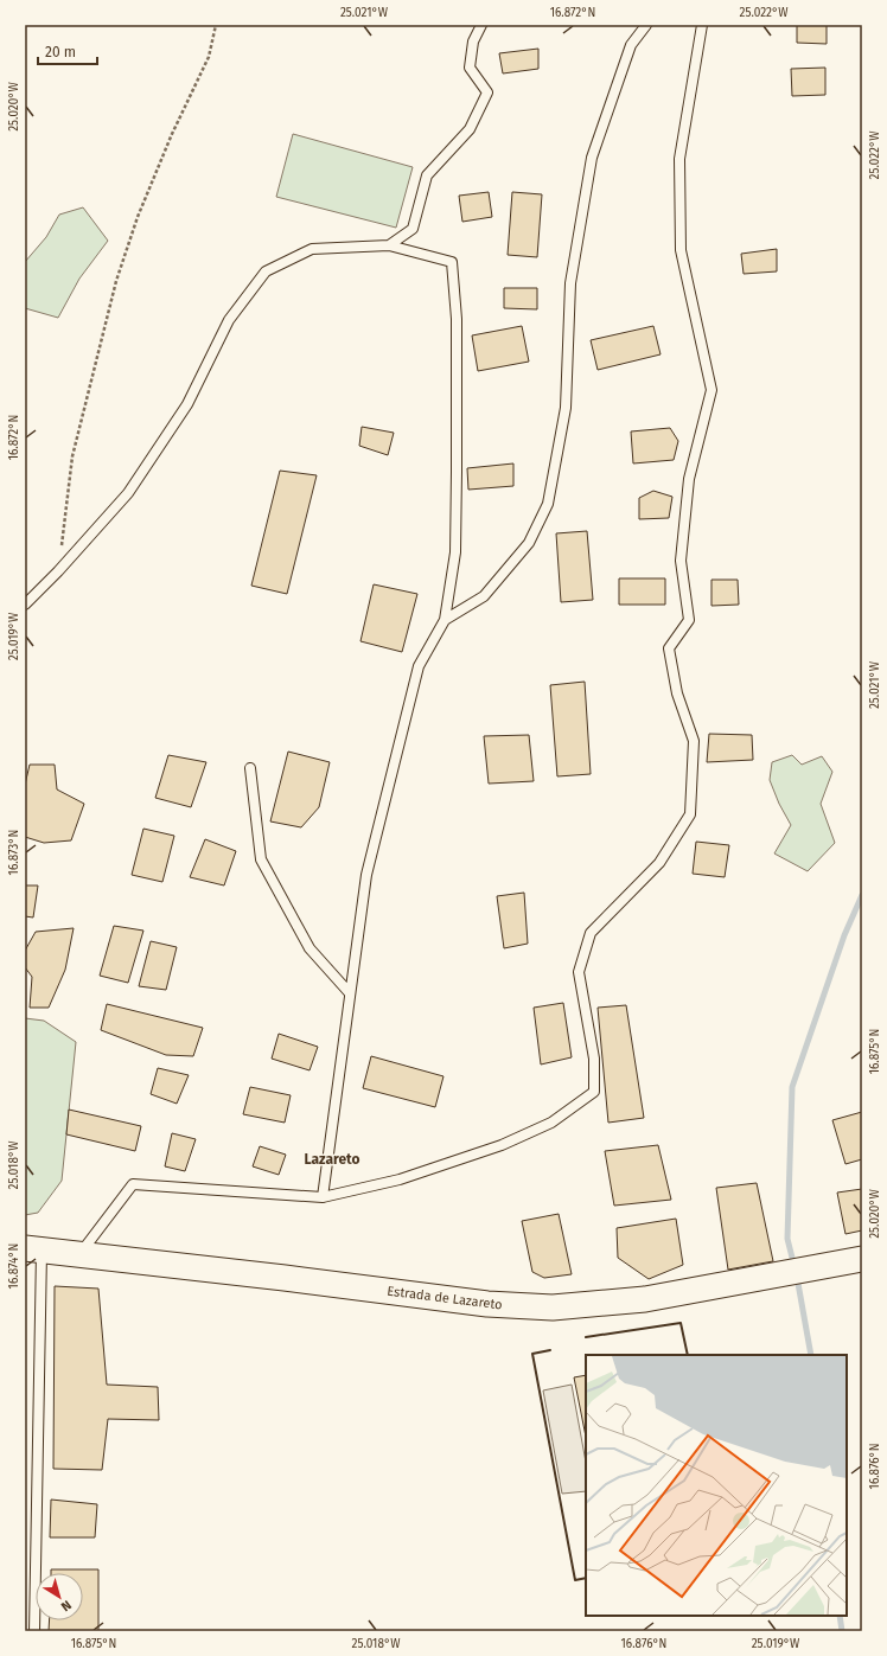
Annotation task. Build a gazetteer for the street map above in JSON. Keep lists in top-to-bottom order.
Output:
{
  "streets": {
    "street": ["Estrada de Lazareto"]
  },
  "districts": ["Lazareto"],
  "scale_bar": "20 m",
  "north": "bottom right",
  "coordinates": [
    "25.021°W",
    "16.872°N",
    "25.022°W",
    "25.020°W",
    "25.019°W",
    "16.873°N",
    "16.875°N",
    "25.018°W",
    "16.874°N",
    "16.876°N"
  ]
}
